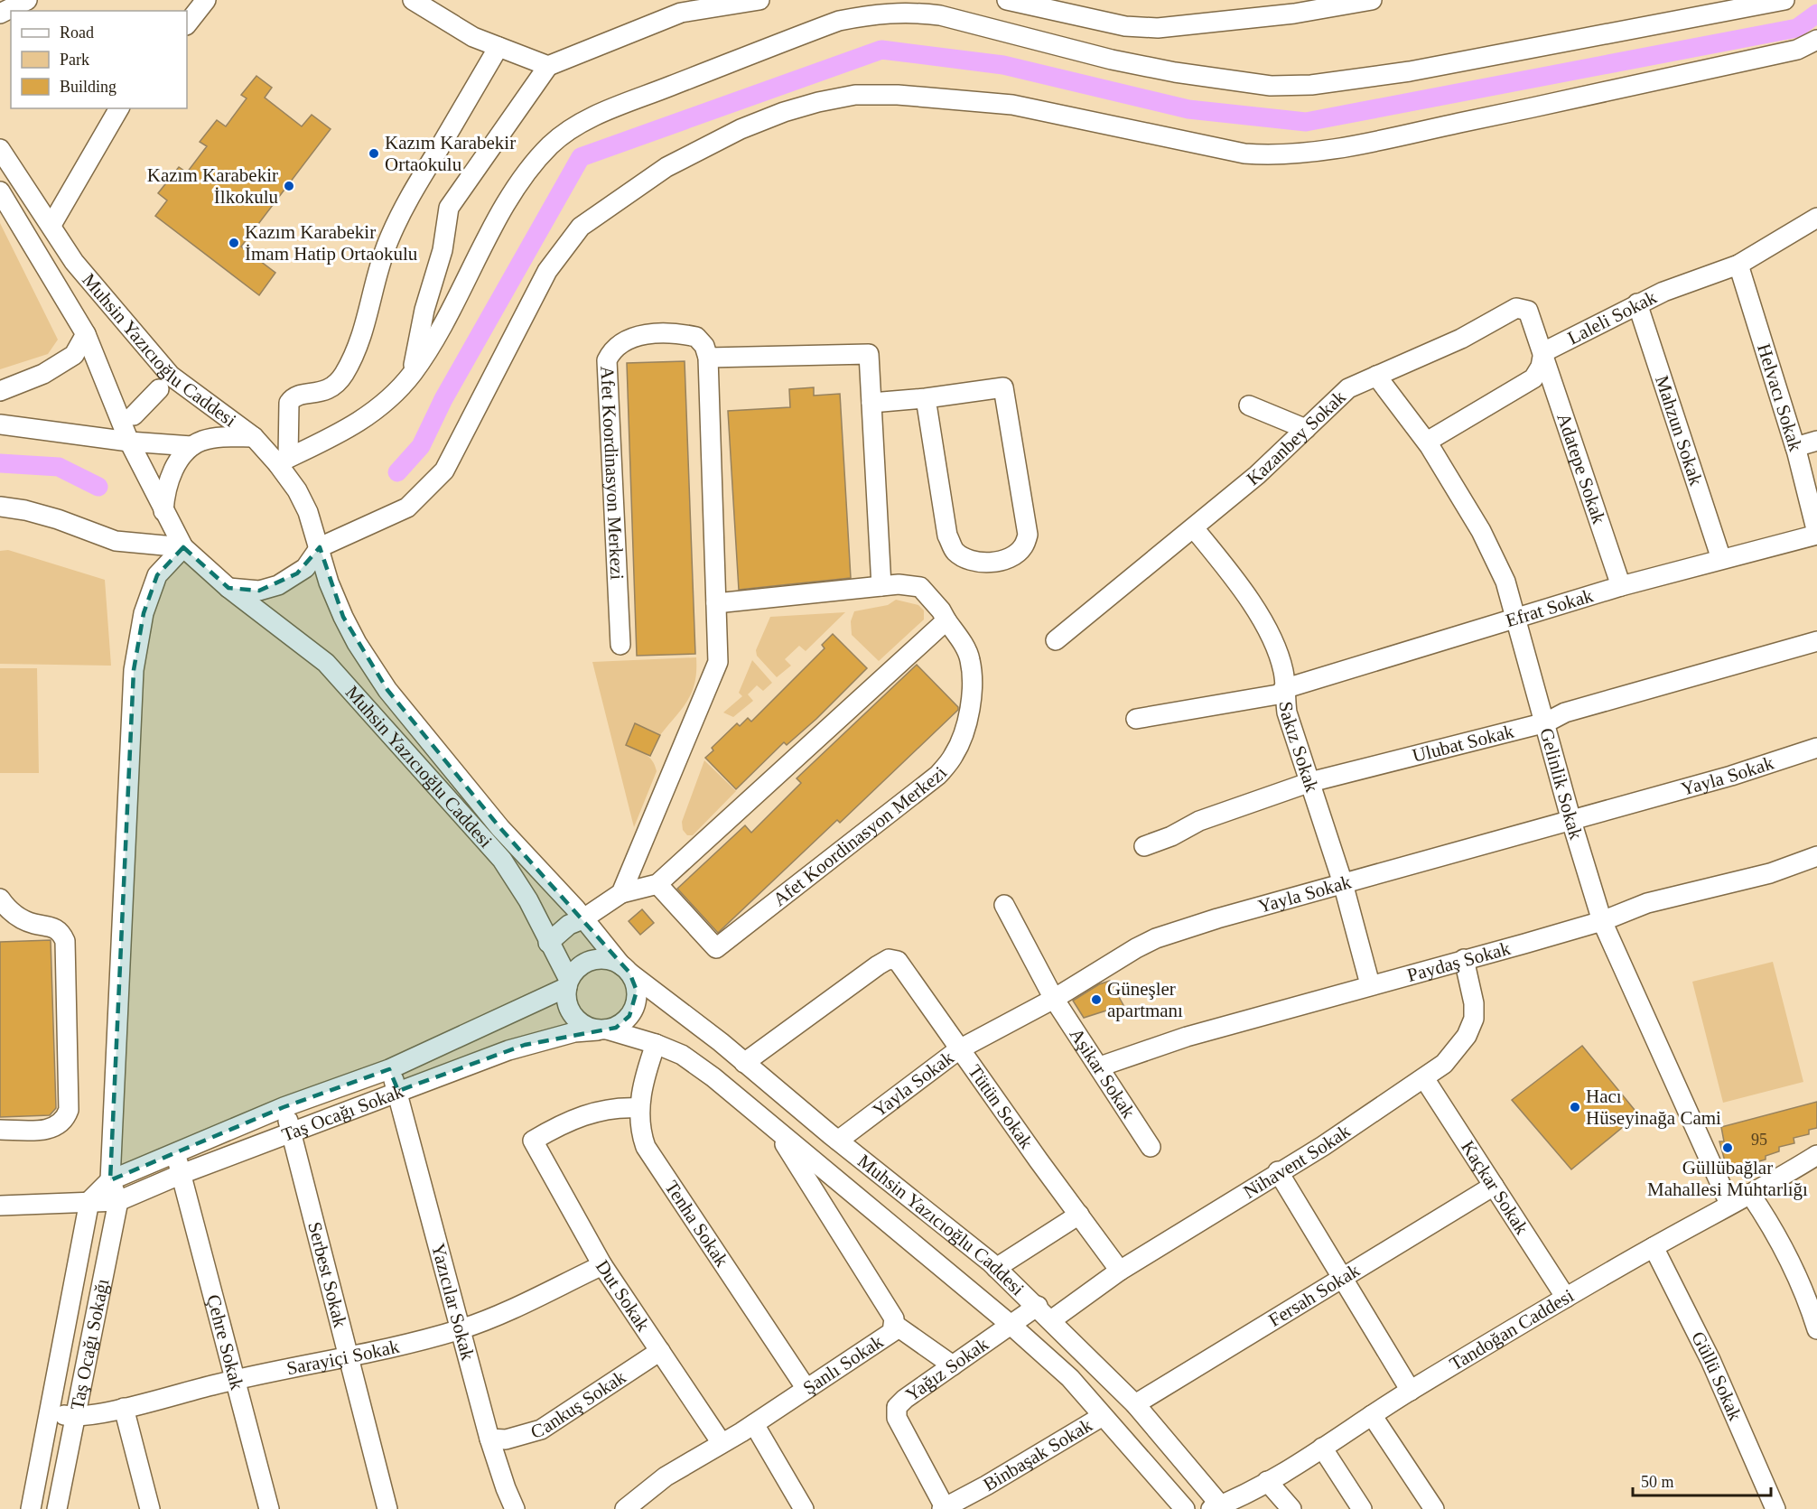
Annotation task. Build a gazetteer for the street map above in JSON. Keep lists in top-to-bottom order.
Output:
{
  "streets": {
    "street": [
      "Laleli Sokak",
      "Muhsin Yazıcıoğlu Caddesi",
      "Helvacı Sokak",
      "Mahzun Sokak",
      "Kazanbey Sokak",
      "Adatepe Sokak",
      "Afet Koordinasyon Merkezi",
      "Efrat Sokak",
      "Ulubat Sokak",
      "Sakız Sokak",
      "Yayla Sokak",
      "Gelinlik Sokak",
      "Paydaş Sokak",
      "Aşikar Sokak",
      "Tütün Sokak",
      "Taş Ocağı Sokak",
      "Nihavent Sokak",
      "Kaçkar Sokak",
      "Tenha Sokak",
      "Serbest Sokak",
      "Dut Sokak",
      "Fersah Sokak",
      "Yazıcılar Sokak",
      "Tandoğan Caddesi",
      "Çehre Sokak",
      "Taş Ocağı Sokağı",
      "Sarayiçi Sokak",
      "Şanlı Sokak",
      "Yağız Sokak",
      "Güllü Sokak",
      "Cankuş Sokak",
      "Binbaşak Sokak"
    ]
  },
  "crossings": [
    ["Laleli Sokak", "Helvacı Sokak"],
    ["Laleli Sokak", "Mahzun Sokak"],
    ["Laleli Sokak", "Kazanbey Sokak"],
    ["Laleli Sokak", "Adatepe Sokak"],
    ["Laleli Sokak", "Gelinlik Sokak"],
    ["Muhsin Yazıcıoğlu Caddesi", "Yayla Sokak"],
    ["Muhsin Yazıcıoğlu Caddesi", "Tütün Sokak"],
    ["Muhsin Yazıcıoğlu Caddesi", "Taş Ocağı Sokak"],
    ["Muhsin Yazıcıoğlu Caddesi", "Nihavent Sokak"],
    ["Muhsin Yazıcıoğlu Caddesi", "Tenha Sokak"],
    ["Muhsin Yazıcıoğlu Caddesi", "Fersah Sokak"],
    ["Muhsin Yazıcıoğlu Caddesi", "Tandoğan Caddesi"],
    ["Muhsin Yazıcıoğlu Caddesi", "Şanlı Sokak"],
    ["Muhsin Yazıcıoğlu Caddesi", "Yağız Sokak"],
    ["Muhsin Yazıcıoğlu Caddesi", "Binbaşak Sokak"],
    ["Helvacı Sokak", "Efrat Sokak"],
    ["Mahzun Sokak", "Efrat Sokak"],
    ["Kazanbey Sokak", "Adatepe Sokak"],
    ["Kazanbey Sokak", "Sakız Sokak"],
    ["Kazanbey Sokak", "Gelinlik Sokak"],
    ["Adatepe Sokak", "Efrat Sokak"],
    ["Efrat Sokak", "Sakız Sokak"],
    ["Efrat Sokak", "Gelinlik Sokak"],
    ["Ulubat Sokak", "Sakız Sokak"],
    ["Ulubat Sokak", "Gelinlik Sokak"],
    ["Sakız Sokak", "Yayla Sokak"],
    ["Sakız Sokak", "Paydaş Sokak"],
    ["Yayla Sokak", "Gelinlik Sokak"],
    ["Yayla Sokak", "Aşikar Sokak"],
    ["Yayla Sokak", "Tütün Sokak"],
    ["Gelinlik Sokak", "Paydaş Sokak"],
    ["Gelinlik Sokak", "Tandoğan Caddesi"],
    ["Paydaş Sokak", "Aşikar Sokak"],
    ["Paydaş Sokak", "Nihavent Sokak"],
    ["Tütün Sokak", "Nihavent Sokak"],
    ["Taş Ocağı Sokak", "Serbest Sokak"],
    ["Taş Ocağı Sokak", "Yazıcılar Sokak"],
    ["Taş Ocağı Sokak", "Çehre Sokak"],
    ["Taş Ocağı Sokak", "Taş Ocağı Sokağı"],
    ["Nihavent Sokak", "Kaçkar Sokak"],
    ["Kaçkar Sokak", "Fersah Sokak"],
    ["Kaçkar Sokak", "Tandoğan Caddesi"],
    ["Tenha Sokak", "Dut Sokak"],
    ["Tenha Sokak", "Şanlı Sokak"],
    ["Serbest Sokak", "Sarayiçi Sokak"],
    ["Dut Sokak", "Sarayiçi Sokak"],
    ["Dut Sokak", "Şanlı Sokak"],
    ["Dut Sokak", "Cankuş Sokak"],
    ["Yazıcılar Sokak", "Sarayiçi Sokak"],
    ["Yazıcılar Sokak", "Cankuş Sokak"],
    ["Tandoğan Caddesi", "Güllü Sokak"],
    ["Çehre Sokak", "Sarayiçi Sokak"],
    ["Taş Ocağı Sokağı", "Sarayiçi Sokak"],
    ["Yağız Sokak", "Binbaşak Sokak"]
  ],
  "places": [
    "Kazım Karabekir Ortaokulu",
    "Kazım Karabekir İlkokulu",
    "Kazım Karabekir İmam Hatip Ortaokulu",
    "Güneşler apartmanı",
    "Hacı Hüseyinağa Cami",
    "Güllübağlar Mahallesi Muhtarlığı"
  ],
  "house_numbers": ["95"],
  "legend": ["Road", "Park", "Building"],
  "scale_bar": "50 m"
}
